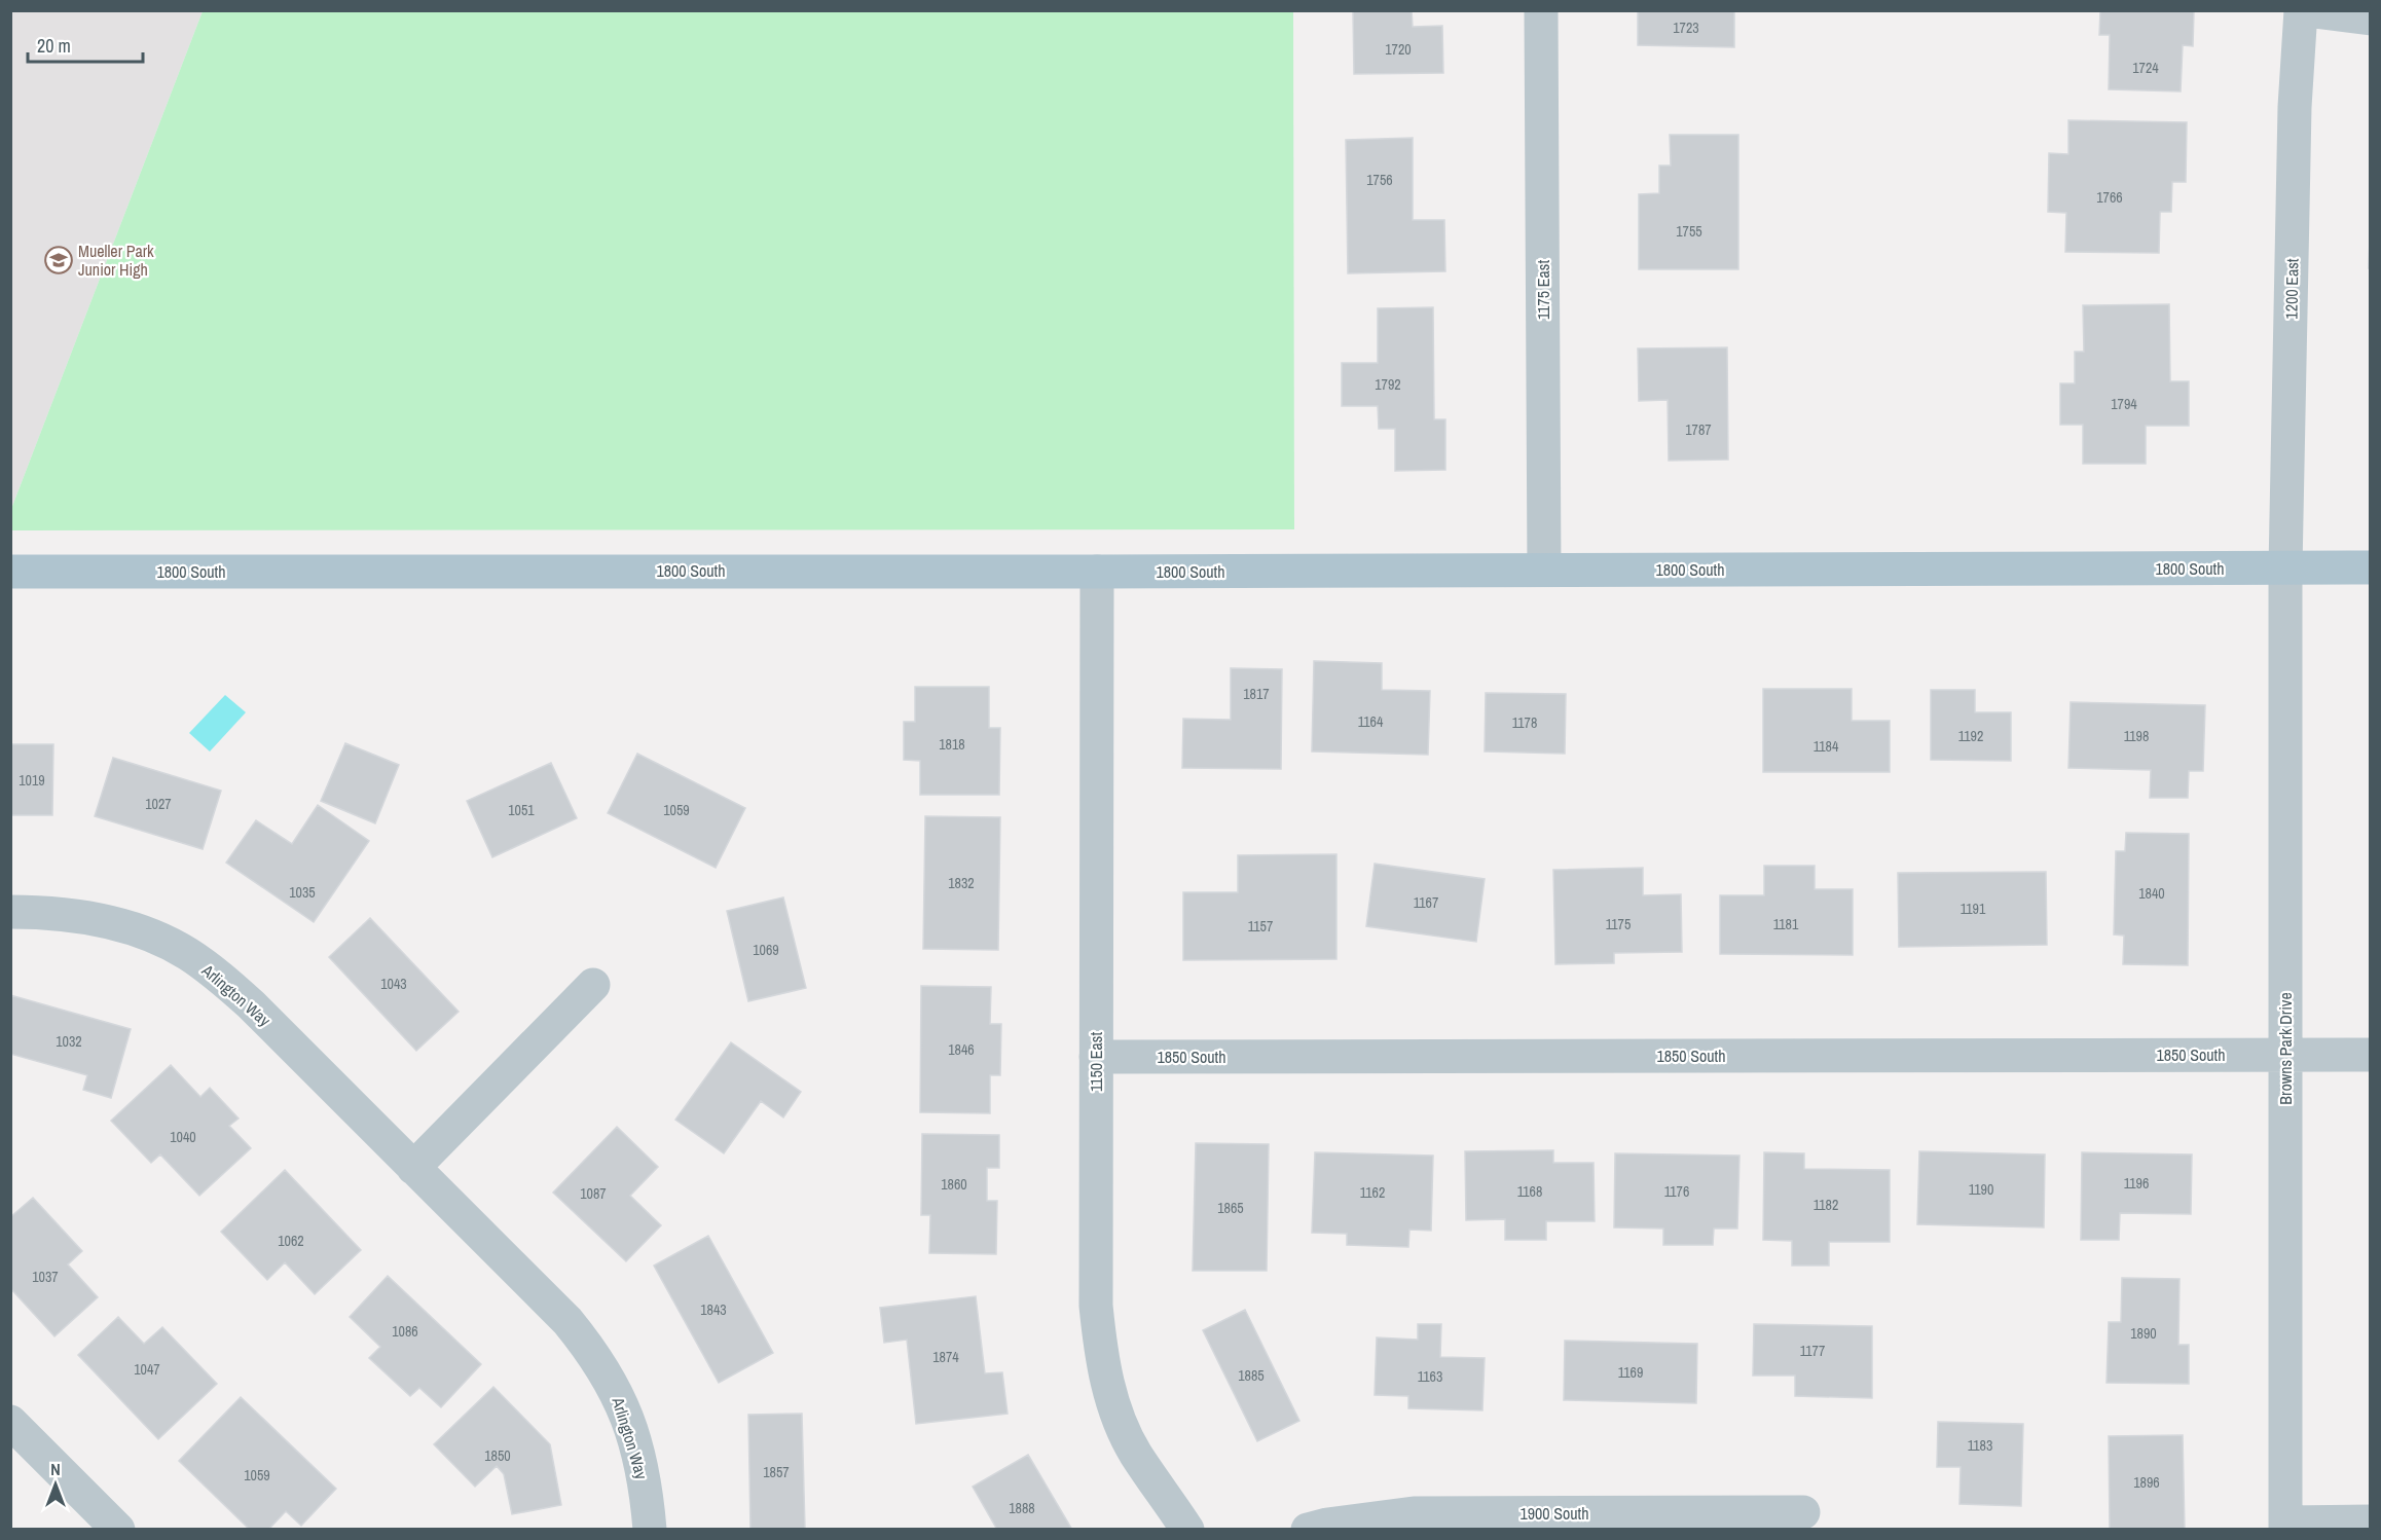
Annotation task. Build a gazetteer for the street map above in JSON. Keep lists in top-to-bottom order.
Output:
{
  "streets": {
    "main road": ["1800 South"],
    "street": [
      "1200 East",
      "1175 East",
      "Arlington Way",
      "Browns Park Drive",
      "1850 South",
      "1150 East",
      "1900 South"
    ]
  },
  "crossings": [
    ["1200 East", "1800 South"],
    ["1200 East", "Browns Park Drive"],
    ["1175 East", "1800 South"],
    ["1800 South", "Browns Park Drive"],
    ["1800 South", "1150 East"],
    ["Browns Park Drive", "1850 South"],
    ["1850 South", "1150 East"]
  ],
  "places": {
    "school or university": ["Mueller Park Junior High"]
  },
  "house_numbers": [
    "1723",
    "1720",
    "1724",
    "1756",
    "1766",
    "1755",
    "1792",
    "1794",
    "1787",
    "1817",
    "1164",
    "1178",
    "1192",
    "1198",
    "1818",
    "1184",
    "1019",
    "1027",
    "1051",
    "1059",
    "1832",
    "1035",
    "1840",
    "1167",
    "1191",
    "1175",
    "1181",
    "1157",
    "1069",
    "1043",
    "1032",
    "1846",
    "1040",
    "1196",
    "1860",
    "1190",
    "1168",
    "1176",
    "1162",
    "1087",
    "1182",
    "1865",
    "1062",
    "1037",
    "1843",
    "1086",
    "1890",
    "1177",
    "1874",
    "1047",
    "1169",
    "1885",
    "1163",
    "1183",
    "1850",
    "1857",
    "1059",
    "1896",
    "1888"
  ],
  "scale_bar": "20 m",
  "north": "top"
}
